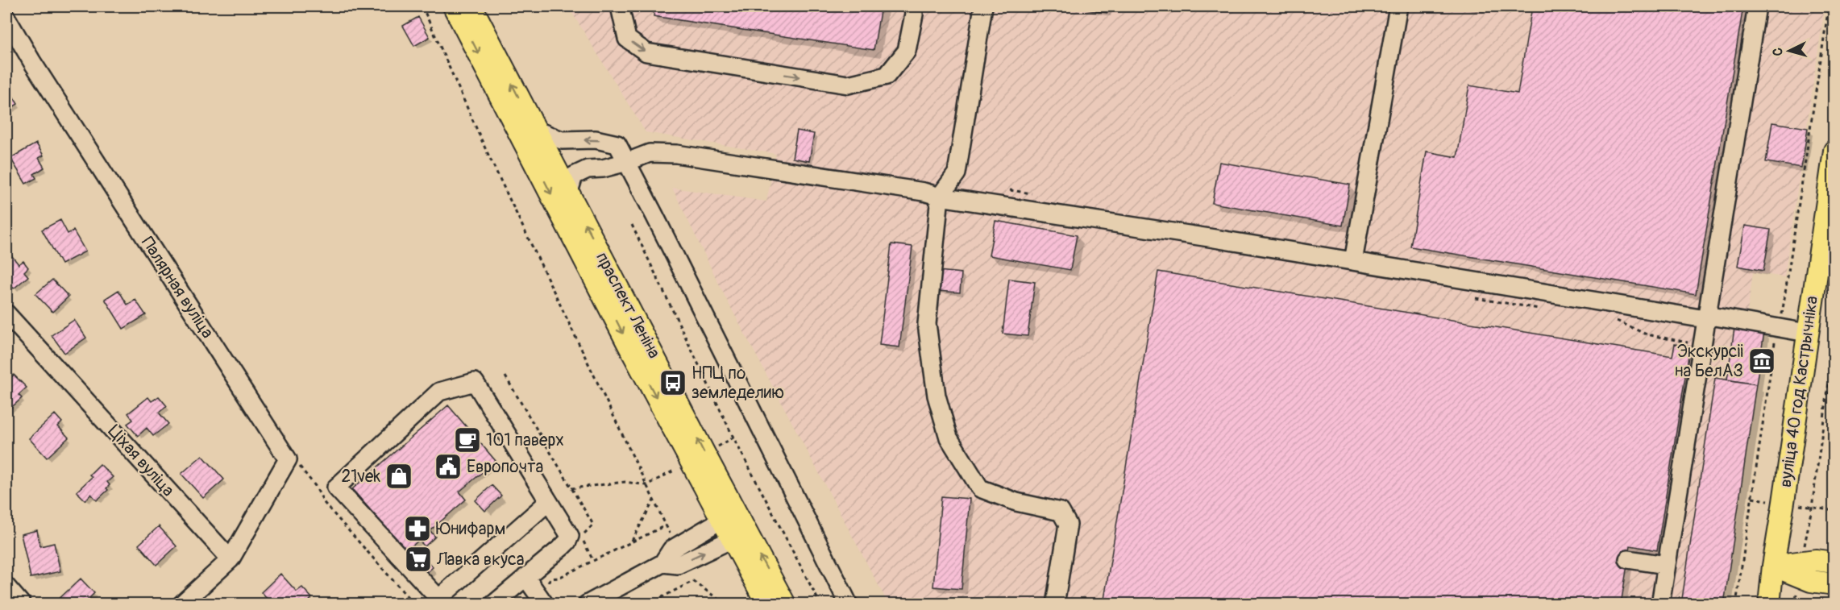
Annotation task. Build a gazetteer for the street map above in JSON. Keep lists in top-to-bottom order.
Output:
{
  "streets": {
    "main road": ["праспект Леніна", "вуліца 40 год Кастрычніка"],
    "street": ["Палярная вуліца", "Ціхая вуліца"]
  },
  "places": {
    "museum": ["Экскурсіі на БелАЗ"],
    "bus stop": ["НПЦ по земледелию"],
    "cafe": ["101 паверх"],
    "public building": ["Европочта"],
    "shop": ["21vek"],
    "pharmacy": ["Юнифарм"],
    "supermarket": ["Лавка вкуса"]
  },
  "north": "left"
}
